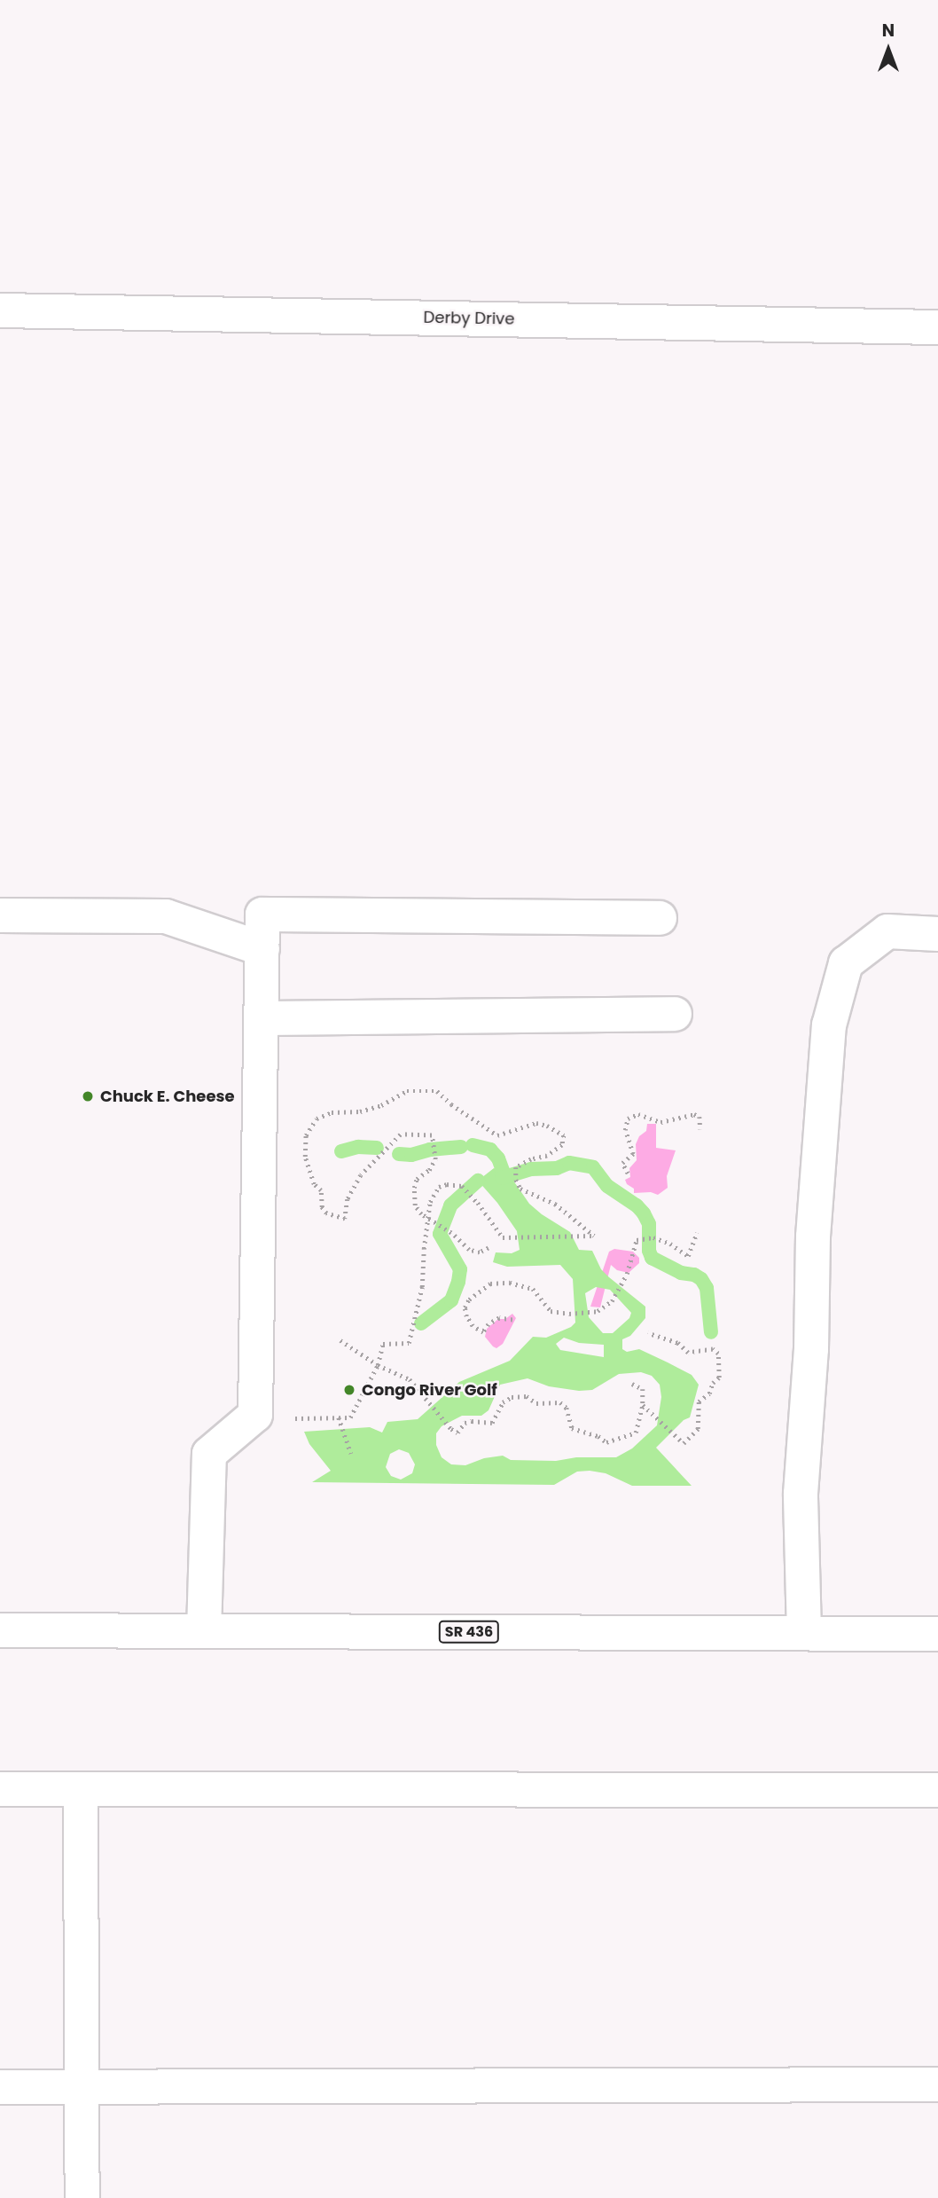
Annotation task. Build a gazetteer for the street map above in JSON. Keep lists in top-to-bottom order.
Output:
{
  "streets": {
    "main road": ["Derby Drive", "SR 436"]
  },
  "places": ["Chuck E. Cheese", "Congo River Golf"],
  "north": "top"
}
